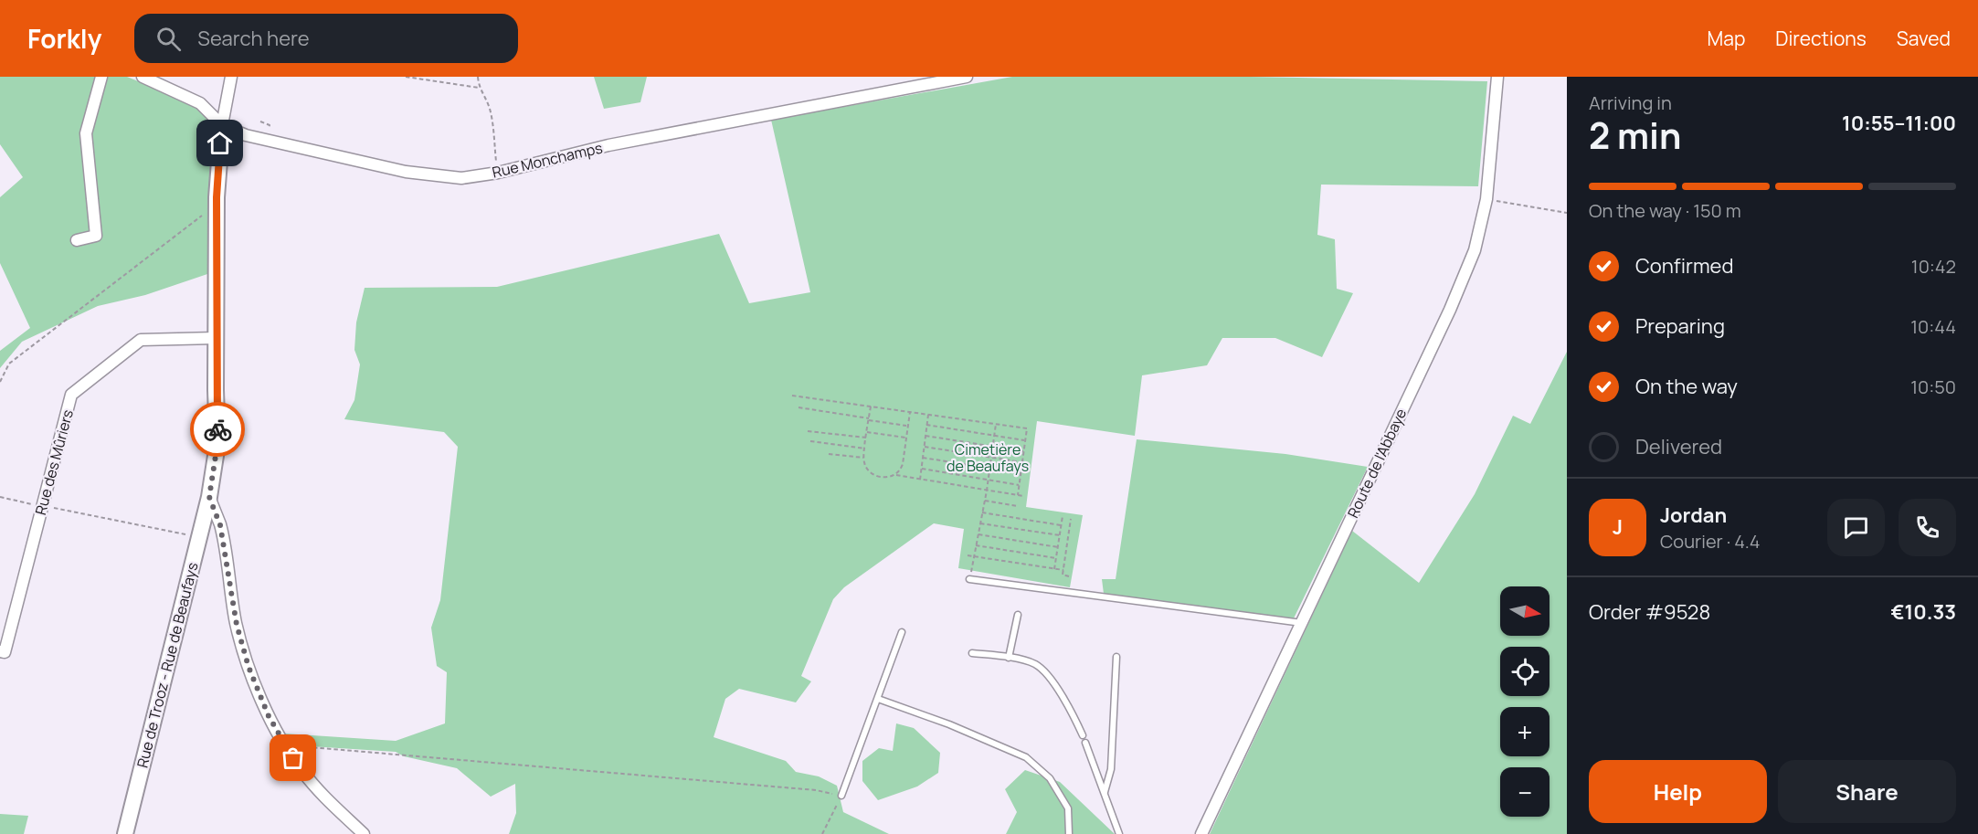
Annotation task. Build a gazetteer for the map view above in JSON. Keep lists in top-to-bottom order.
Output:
{
  "streets": {
    "street": [
      "Rue Monchamps",
      "Rue des Mûriers",
      "Route de l'Abbaye",
      "Rue de Trooz - Rue de Beaufays"
    ]
  },
  "crossings": [
    ["Rue Monchamps", "Rue de Trooz - Rue de Beaufays"],
    ["Rue des Mûriers", "Rue de Trooz - Rue de Beaufays"]
  ],
  "parks": ["Cimetière de Beaufays"],
  "north": "right",
  "page": {
    "header": "Forkly",
    "search": "Search here",
    "nav": ["Map", "Directions", "Saved"],
    "heading": ["2 min", "Arriving in", "10:55–11:00"],
    "panel": [
      "Jordan",
      "Courier · 4.4",
      "Order #9528",
      "€10.33"
    ],
    "bar": "On the way · 150 m",
    "list": [
      ["Confirmed", "10:42"],
      ["Preparing", "10:44"],
      ["On the way", "10:50"],
      "Delivered"
    ],
    "round": "J",
    "map_buttons": ["+", "−"],
    "buttons": ["Help", "Share"]
  }
}
